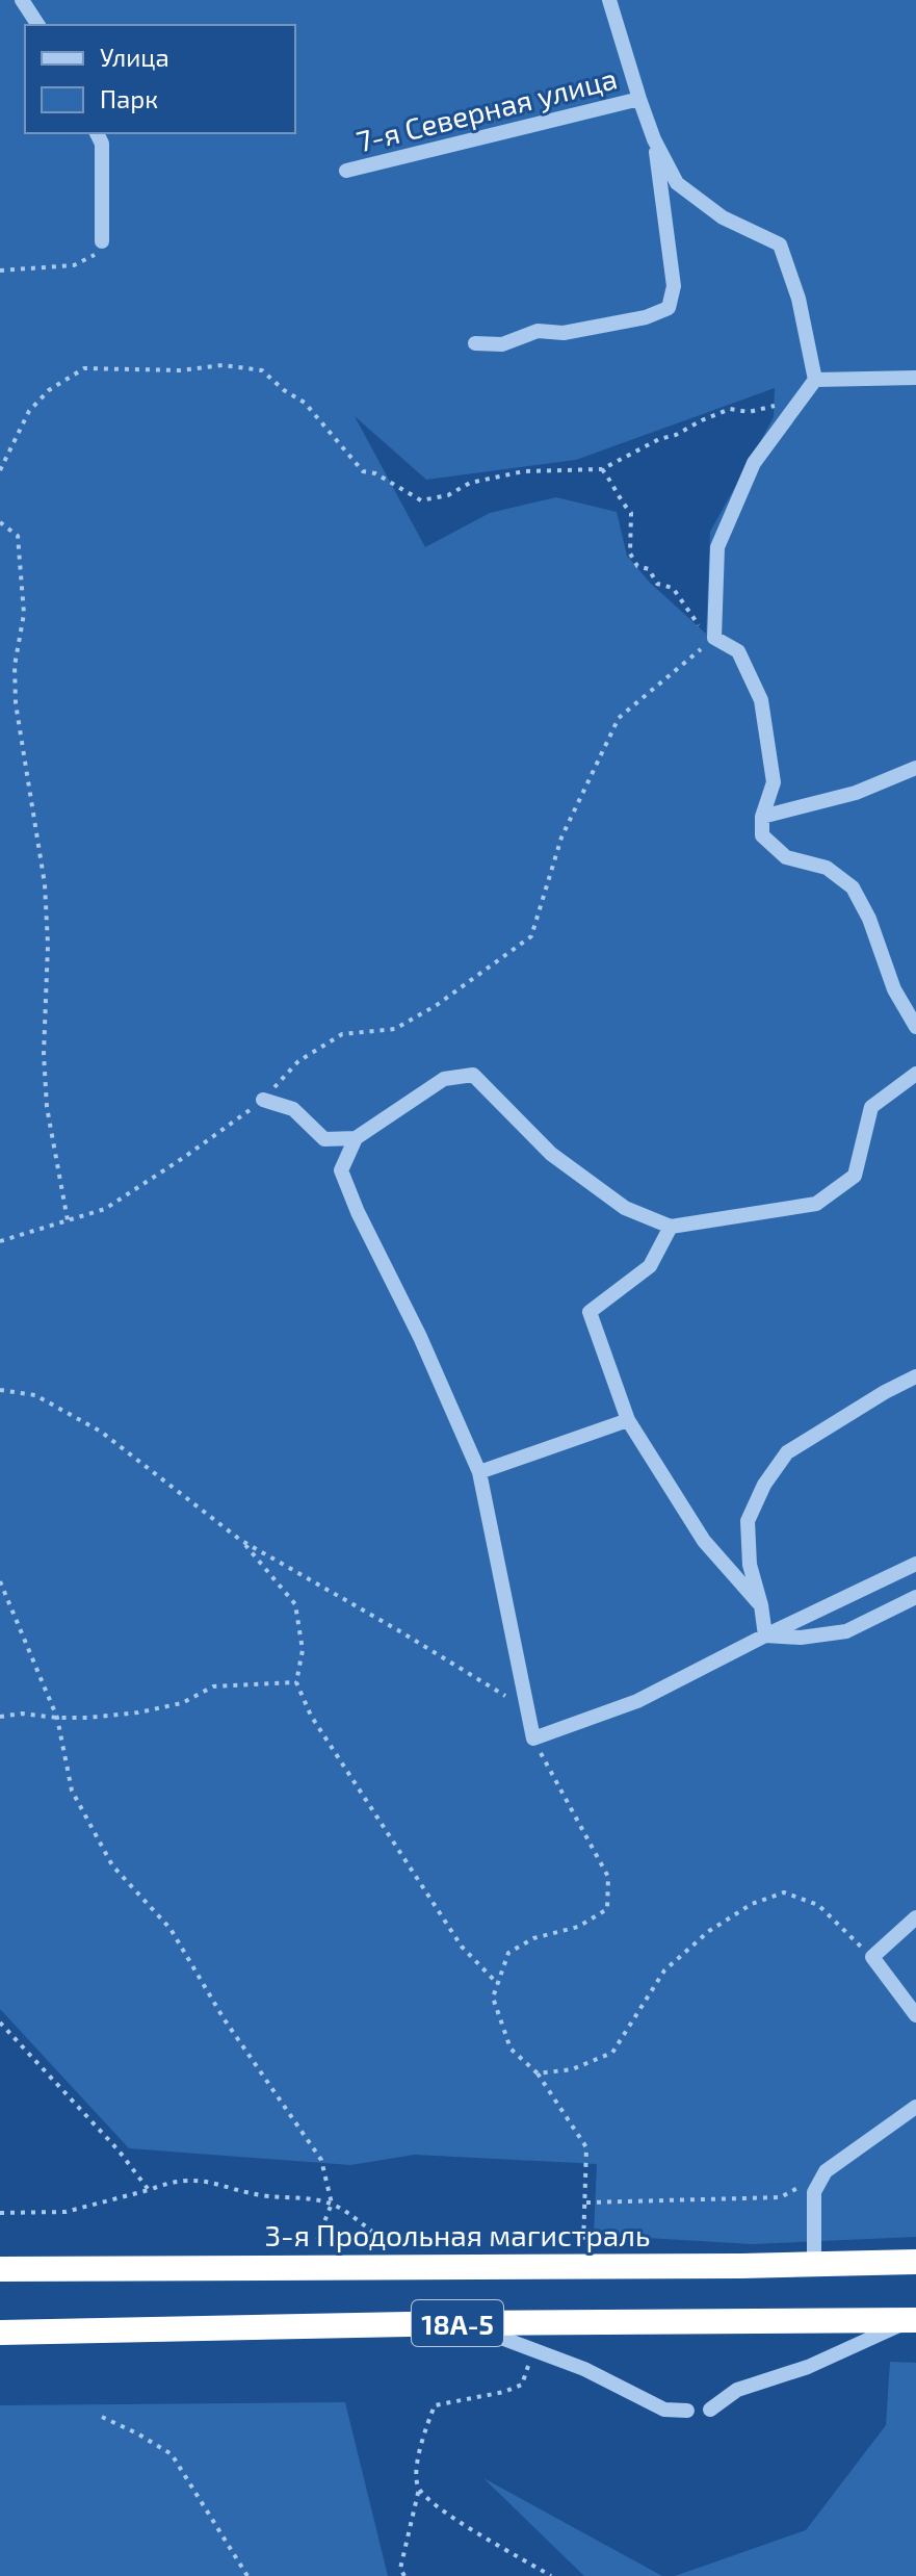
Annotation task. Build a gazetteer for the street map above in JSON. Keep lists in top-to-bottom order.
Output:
{
  "streets": {
    "highway": ["3-я Продольная магистраль", "18А-5"],
    "street": ["7-я Северная улица"]
  },
  "legend": ["Улица", "Парк"]
}
